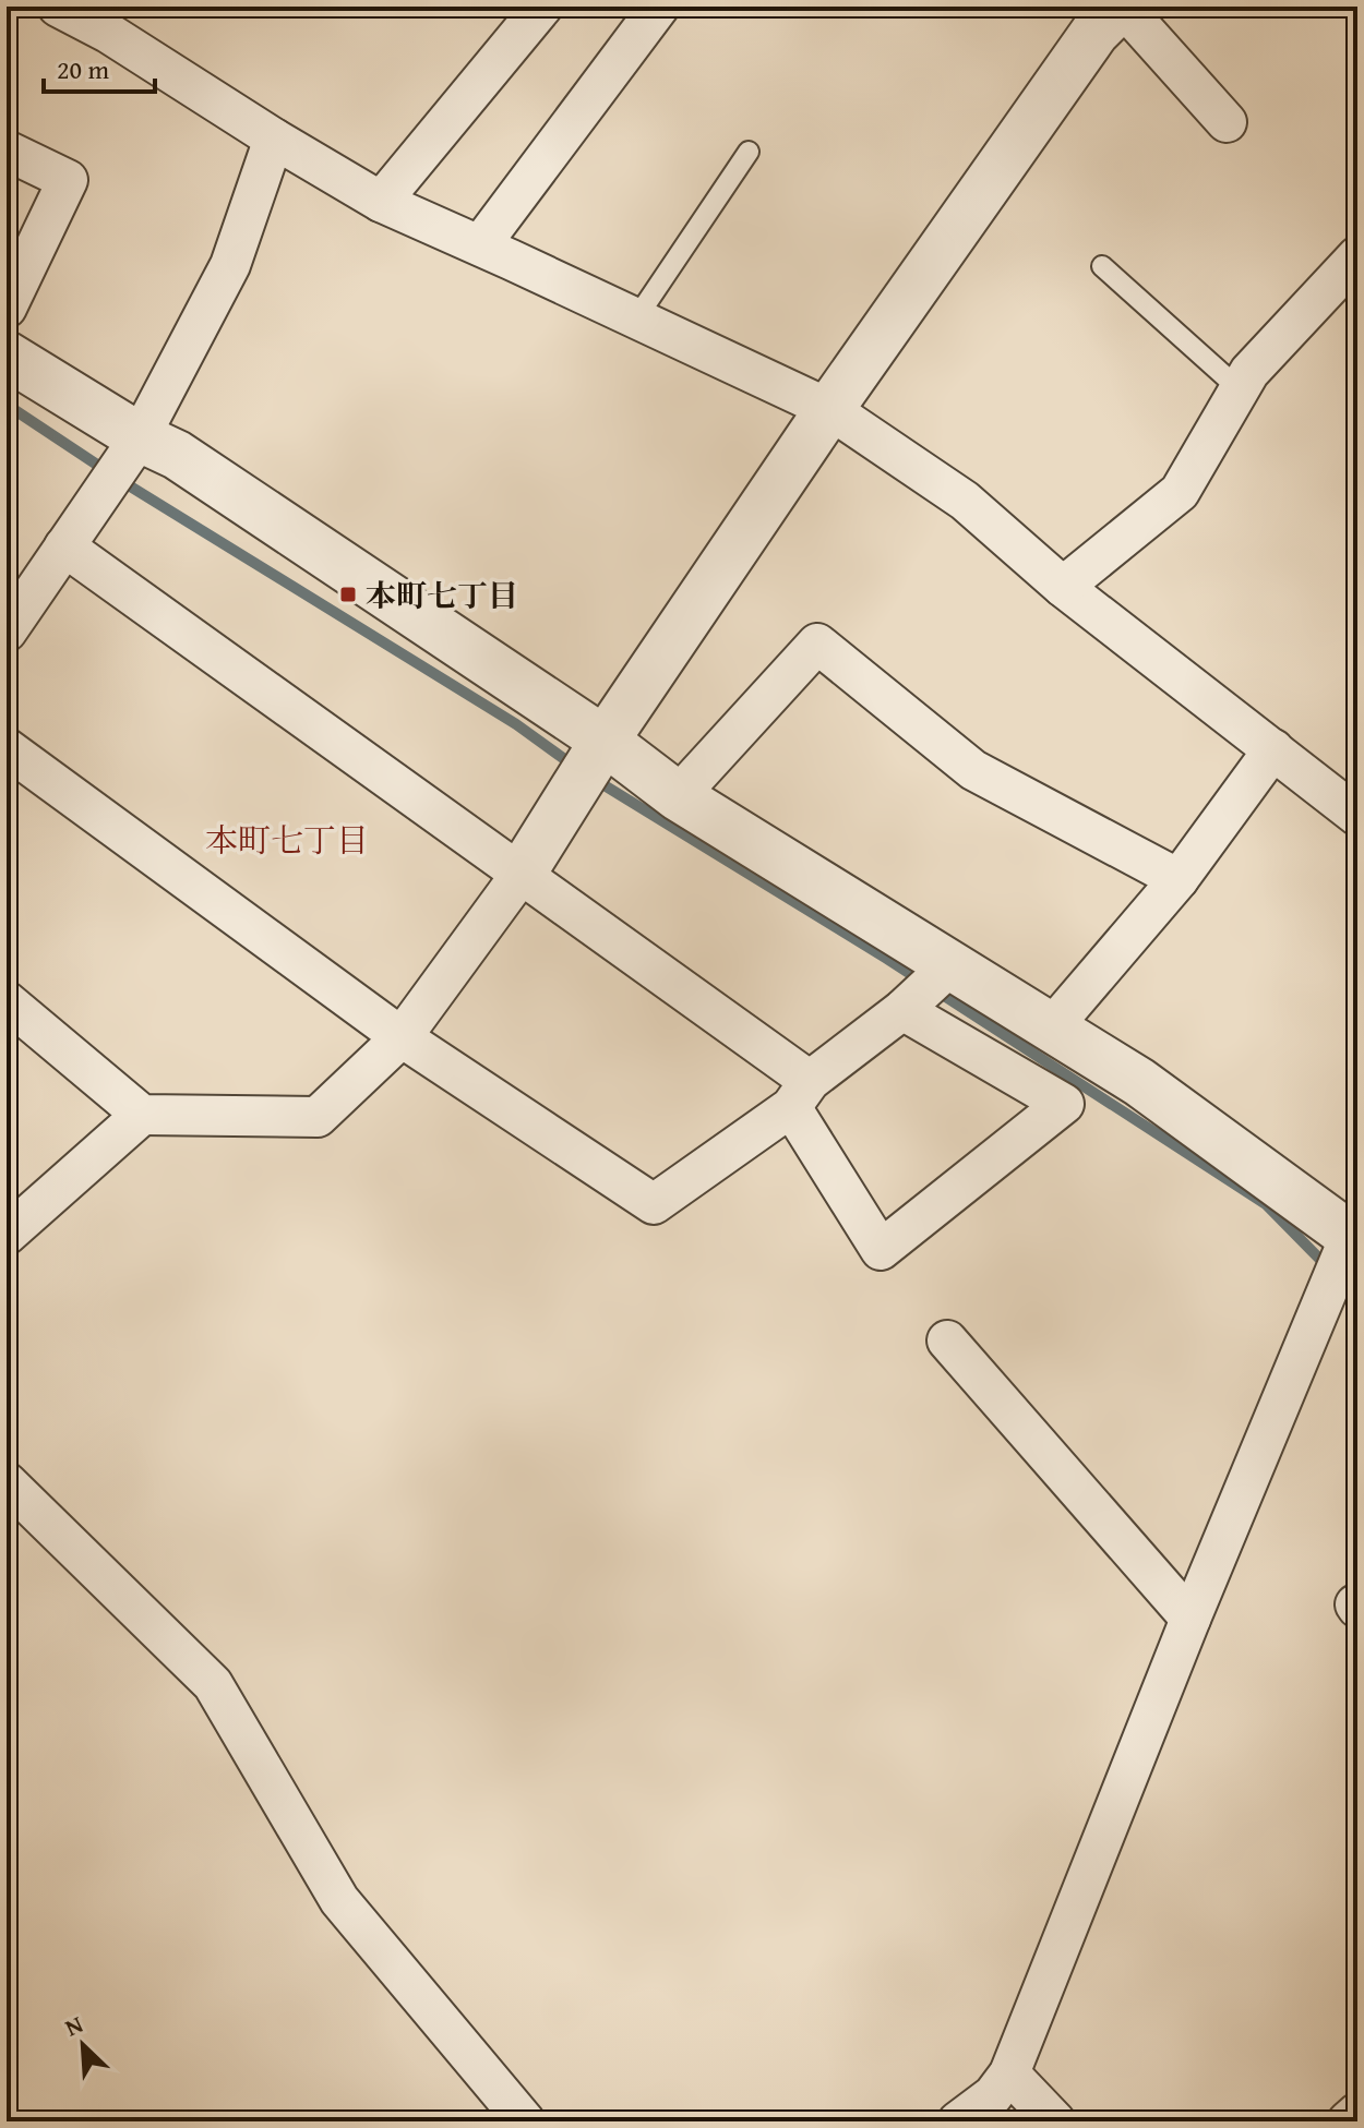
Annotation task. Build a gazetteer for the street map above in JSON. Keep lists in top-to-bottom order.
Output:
{
  "districts": ["本町七丁目"],
  "places": {
    "transit": ["本町七丁目"]
  },
  "scale_bar": "20 m",
  "north": "top left"
}
